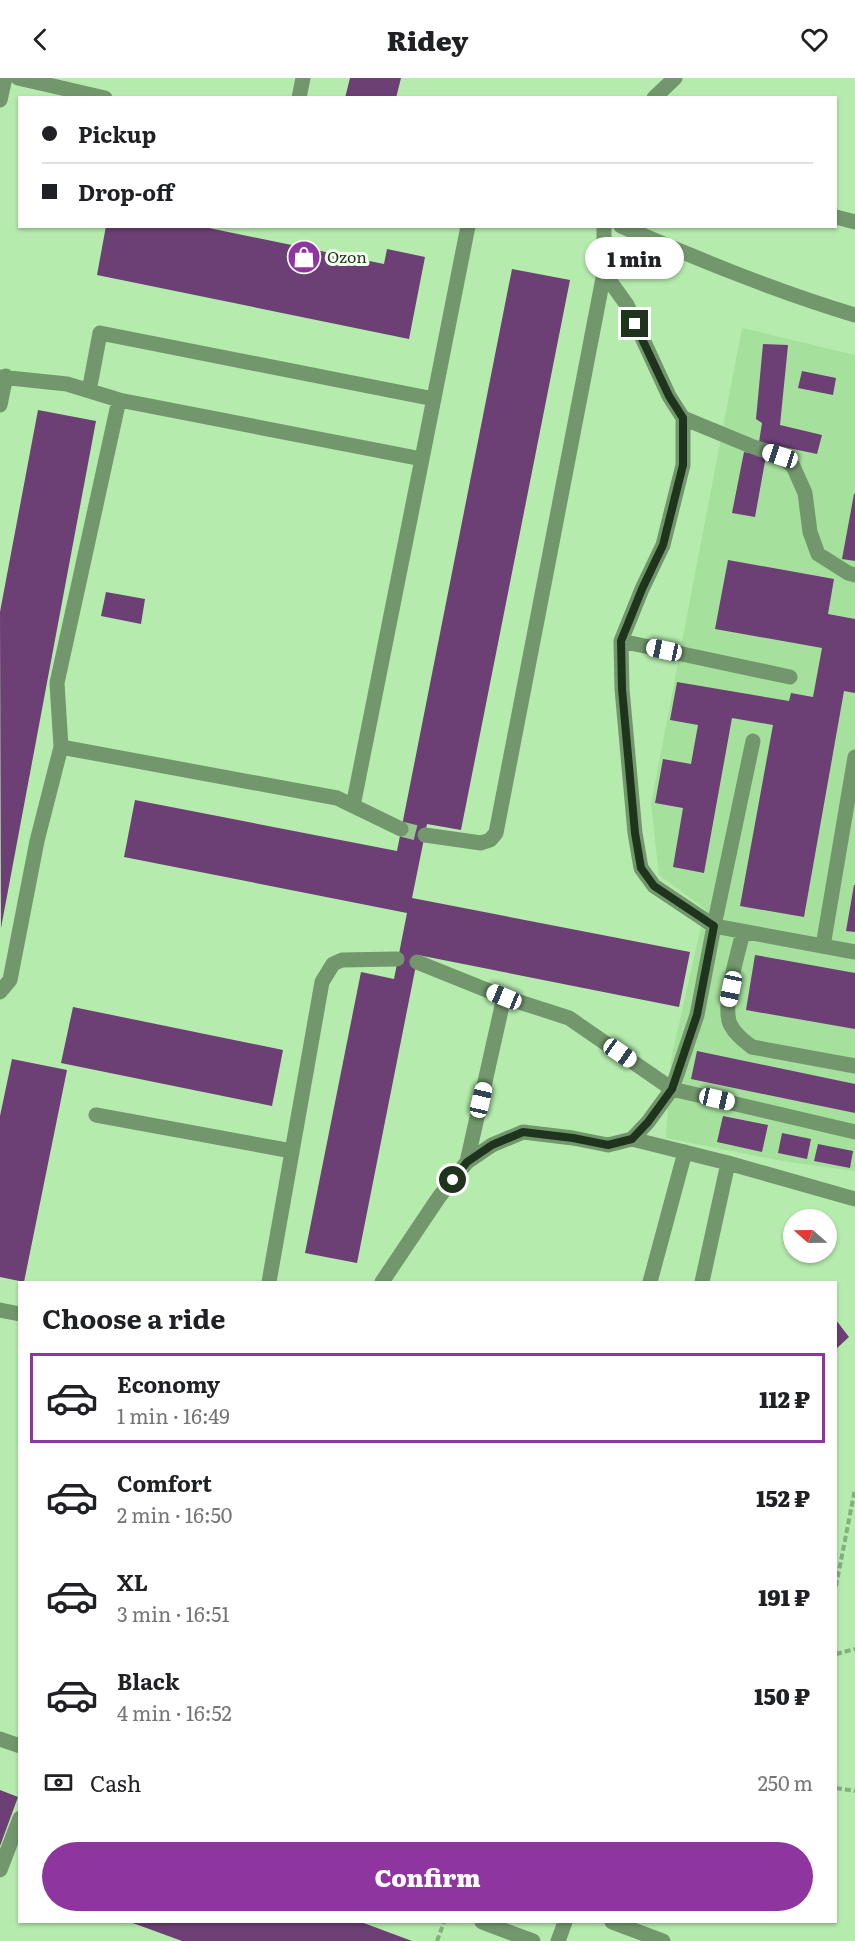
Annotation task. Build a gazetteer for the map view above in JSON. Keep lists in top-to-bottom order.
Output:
{
  "places": {
    "shop": ["Ozon"]
  },
  "north": "left",
  "page": {
    "header": "Ridey",
    "banner": ["Pickup", "Drop-off"],
    "bubble": "1 min",
    "heading": "Choose a ride",
    "list": [
      {
        "name": "Economy",
        "note": "1 min · 16:49",
        "value": "112 ₽"
      },
      {
        "name": "Comfort",
        "note": "2 min · 16:50",
        "value": "152 ₽"
      },
      {
        "name": "XL",
        "note": "3 min · 16:51",
        "value": "191 ₽"
      },
      {
        "name": "Black",
        "note": "4 min · 16:52",
        "value": "150 ₽"
      }
    ],
    "pay": ["Cash", "250 m"],
    "buttons": "Confirm"
  }
}
